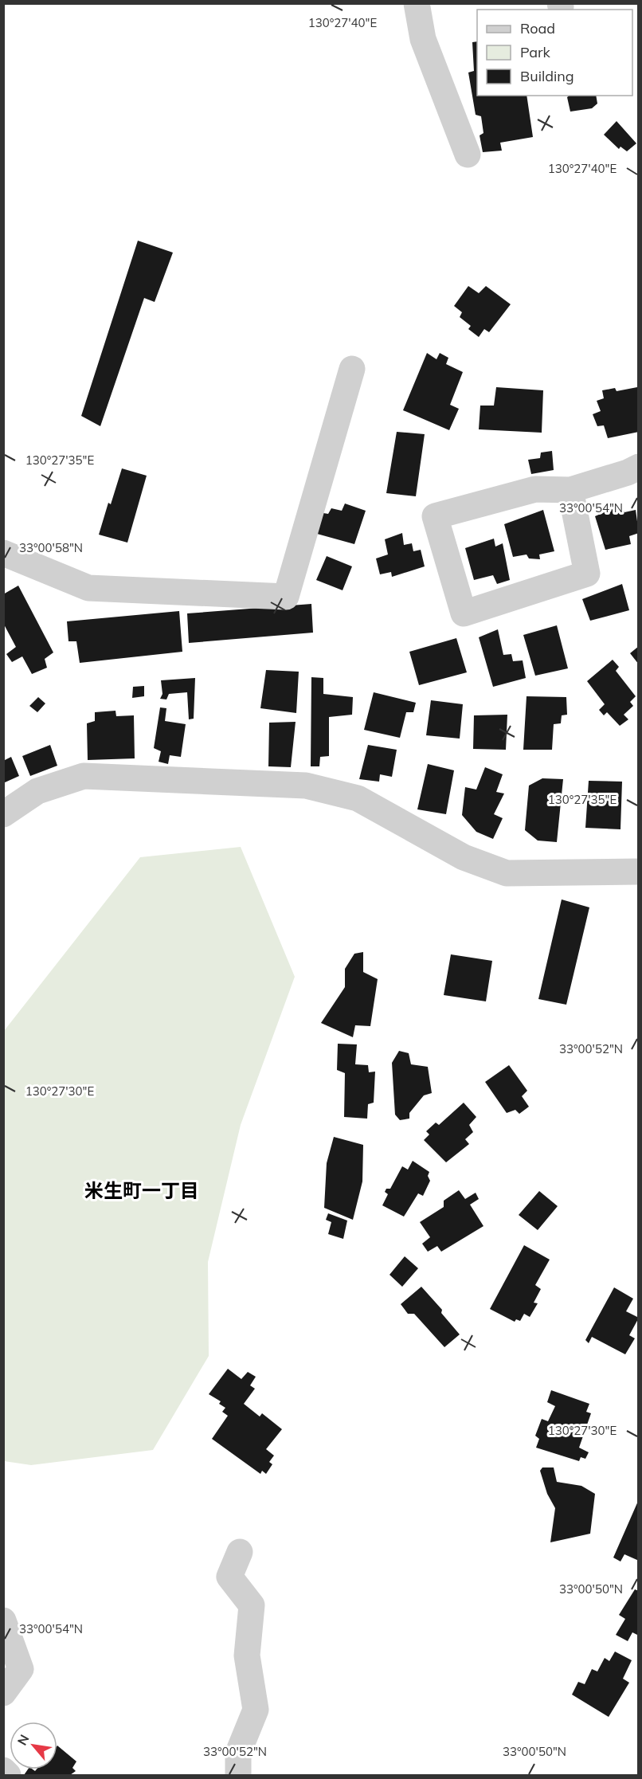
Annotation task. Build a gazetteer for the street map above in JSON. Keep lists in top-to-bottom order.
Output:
{
  "districts": ["米生町一丁目"],
  "legend": ["Road", "Park", "Building"],
  "north": "top left",
  "coordinates": [
    "130°27'40\"E",
    "130°27'35\"E",
    "33°00'54\"N",
    "33°00'58\"N",
    "33°00'52\"N",
    "130°27'30\"E",
    "33°00'50\"N"
  ]
}
